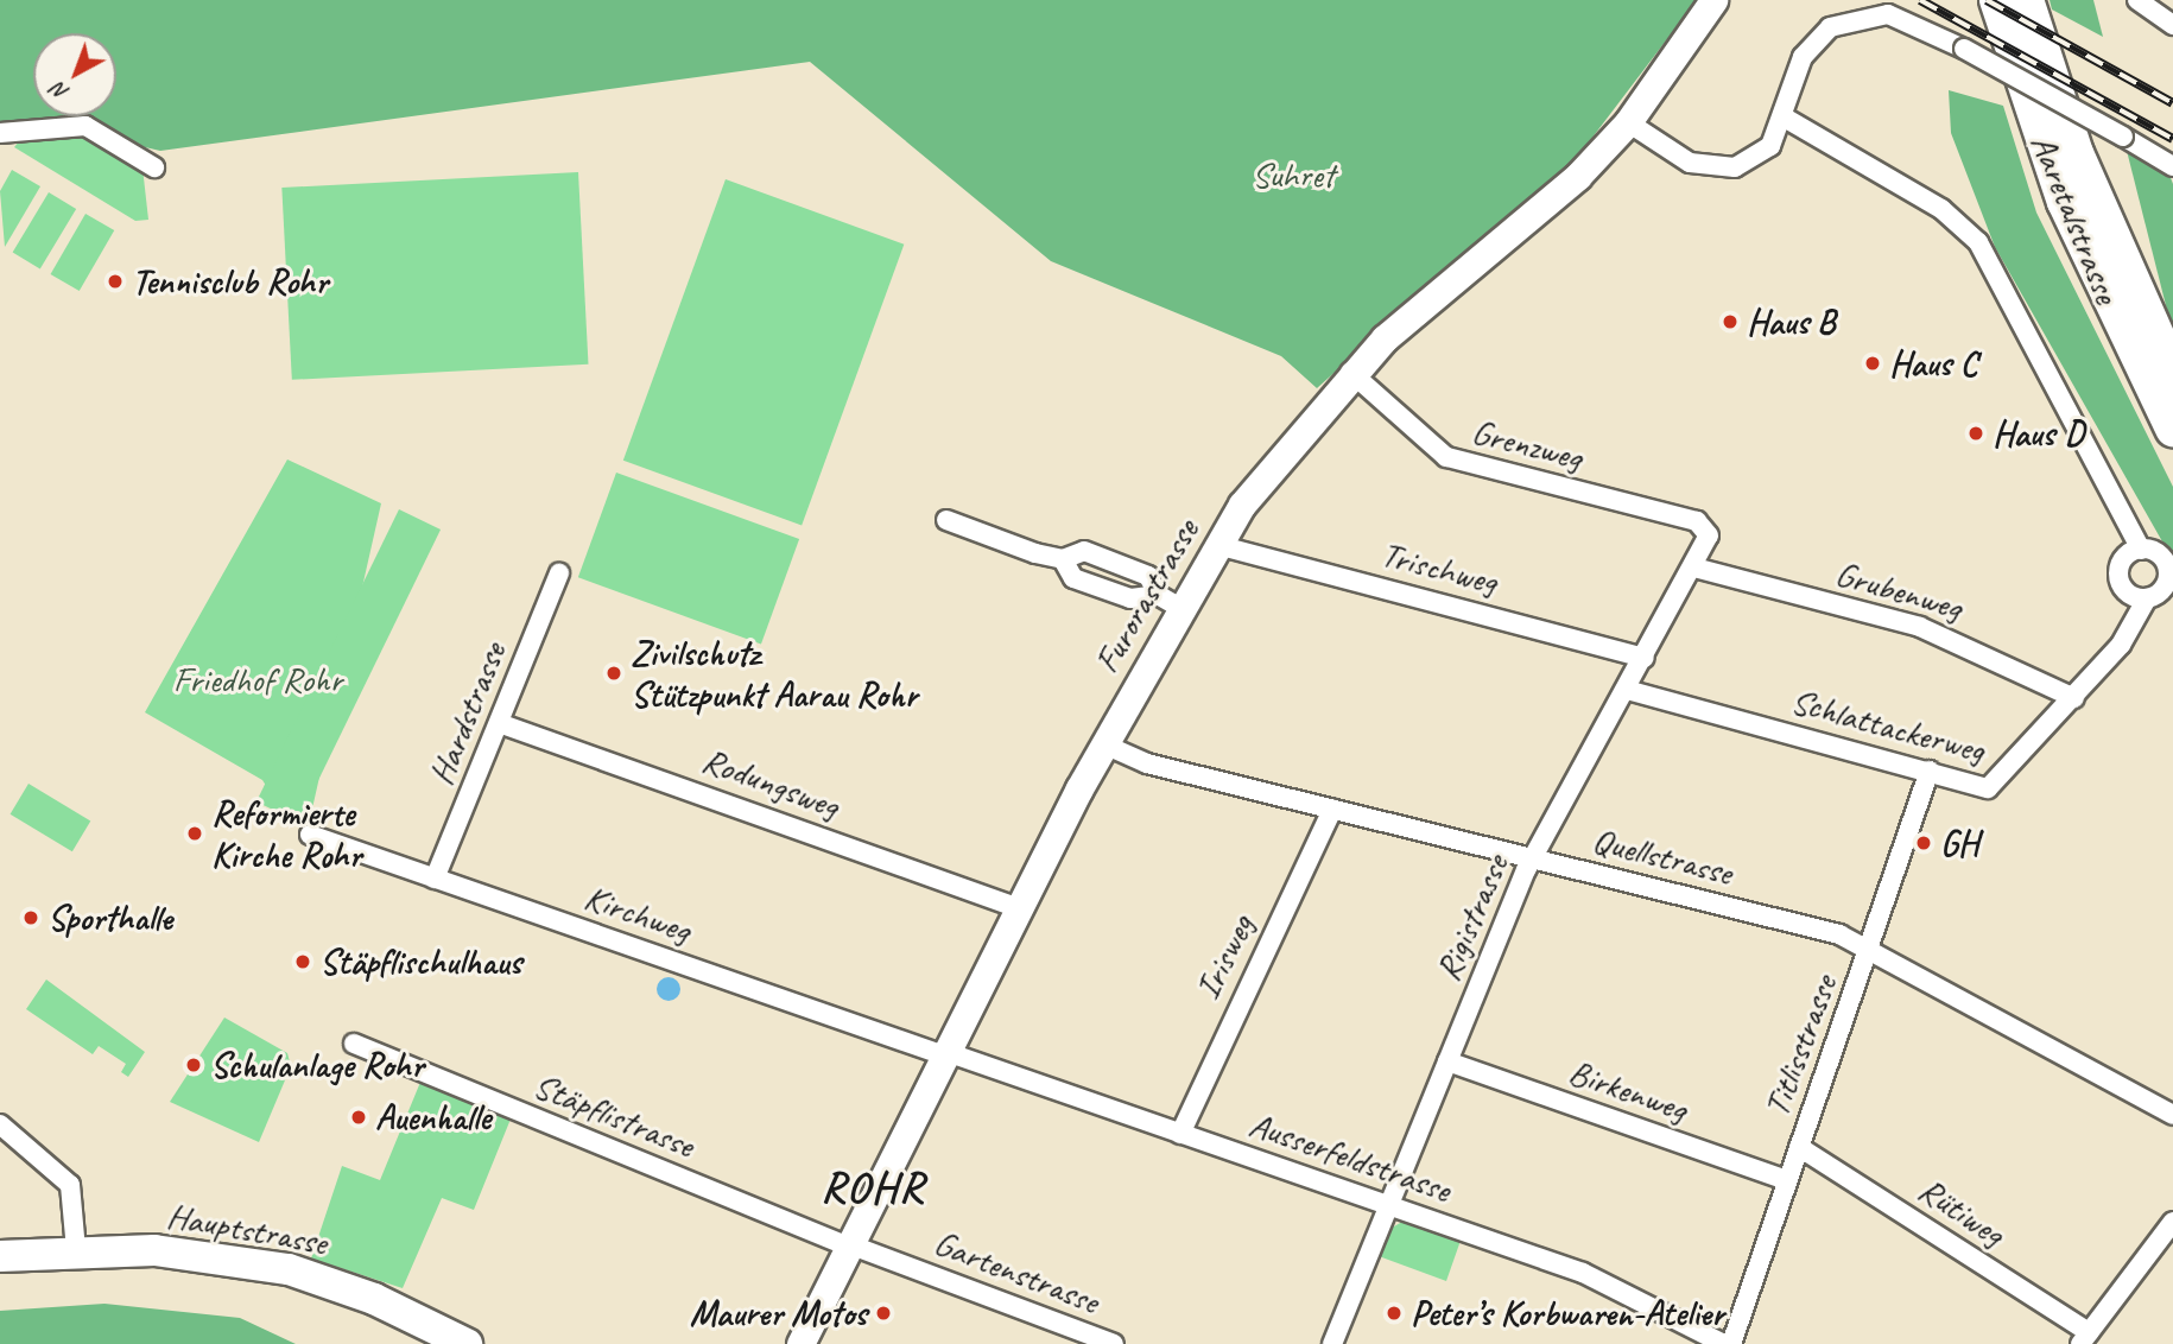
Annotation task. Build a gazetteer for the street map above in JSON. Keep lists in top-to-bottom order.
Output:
{
  "streets": {
    "highway": ["Aaretalstrasse"],
    "main road": ["Furorastrasse", "Hauptstrasse"],
    "street": [
      "Grenzweg",
      "Trischweg",
      "Grubenweg",
      "Hardstrasse",
      "Schlattackerweg",
      "Rodungsweg",
      "Quellstrasse",
      "Kirchweg",
      "Rigistrasse",
      "Irisweg",
      "Titlisstrasse",
      "Birkenweg",
      "Stäpflistrasse",
      "Ausserfeldstrasse",
      "Rütiweg",
      "Gartenstrasse"
    ]
  },
  "crossings": [
    ["Grenzweg", "Furorastrasse"],
    ["Grenzweg", "Rigistrasse"],
    ["Trischweg", "Furorastrasse"],
    ["Trischweg", "Rigistrasse"],
    ["Grubenweg", "Schlattackerweg"],
    ["Grubenweg", "Rigistrasse"],
    ["Furorastrasse", "Rodungsweg"],
    ["Furorastrasse", "Quellstrasse"],
    ["Furorastrasse", "Kirchweg"],
    ["Furorastrasse", "Stäpflistrasse"],
    ["Furorastrasse", "Ausserfeldstrasse"],
    ["Furorastrasse", "Gartenstrasse"],
    ["Hardstrasse", "Rodungsweg"],
    ["Hardstrasse", "Kirchweg"],
    ["Schlattackerweg", "Rigistrasse"],
    ["Schlattackerweg", "Titlisstrasse"],
    ["Quellstrasse", "Rigistrasse"],
    ["Quellstrasse", "Irisweg"],
    ["Quellstrasse", "Titlisstrasse"],
    ["Kirchweg", "Ausserfeldstrasse"],
    ["Rigistrasse", "Birkenweg"],
    ["Rigistrasse", "Ausserfeldstrasse"],
    ["Irisweg", "Ausserfeldstrasse"],
    ["Titlisstrasse", "Birkenweg"],
    ["Titlisstrasse", "Rütiweg"],
    ["Stäpflistrasse", "Gartenstrasse"]
  ],
  "districts": ["ROHR"],
  "parks": ["Suhret", "Friedhof Rohr"],
  "places": [
    "Tennisclub Rohr",
    "Haus B",
    "Haus C",
    "Haus D",
    "Zivilschutz Stützpunkt Aarau Rohr",
    "Reformierte Kirche Rohr",
    "GH",
    "Sporthalle",
    "Stäpflischulhaus",
    "Schulanlage Rohr",
    "Auenhalle",
    "Maurer Motos",
    "Peter’s Korbwaren-Atelier"
  ],
  "north": "bottom left"
}
